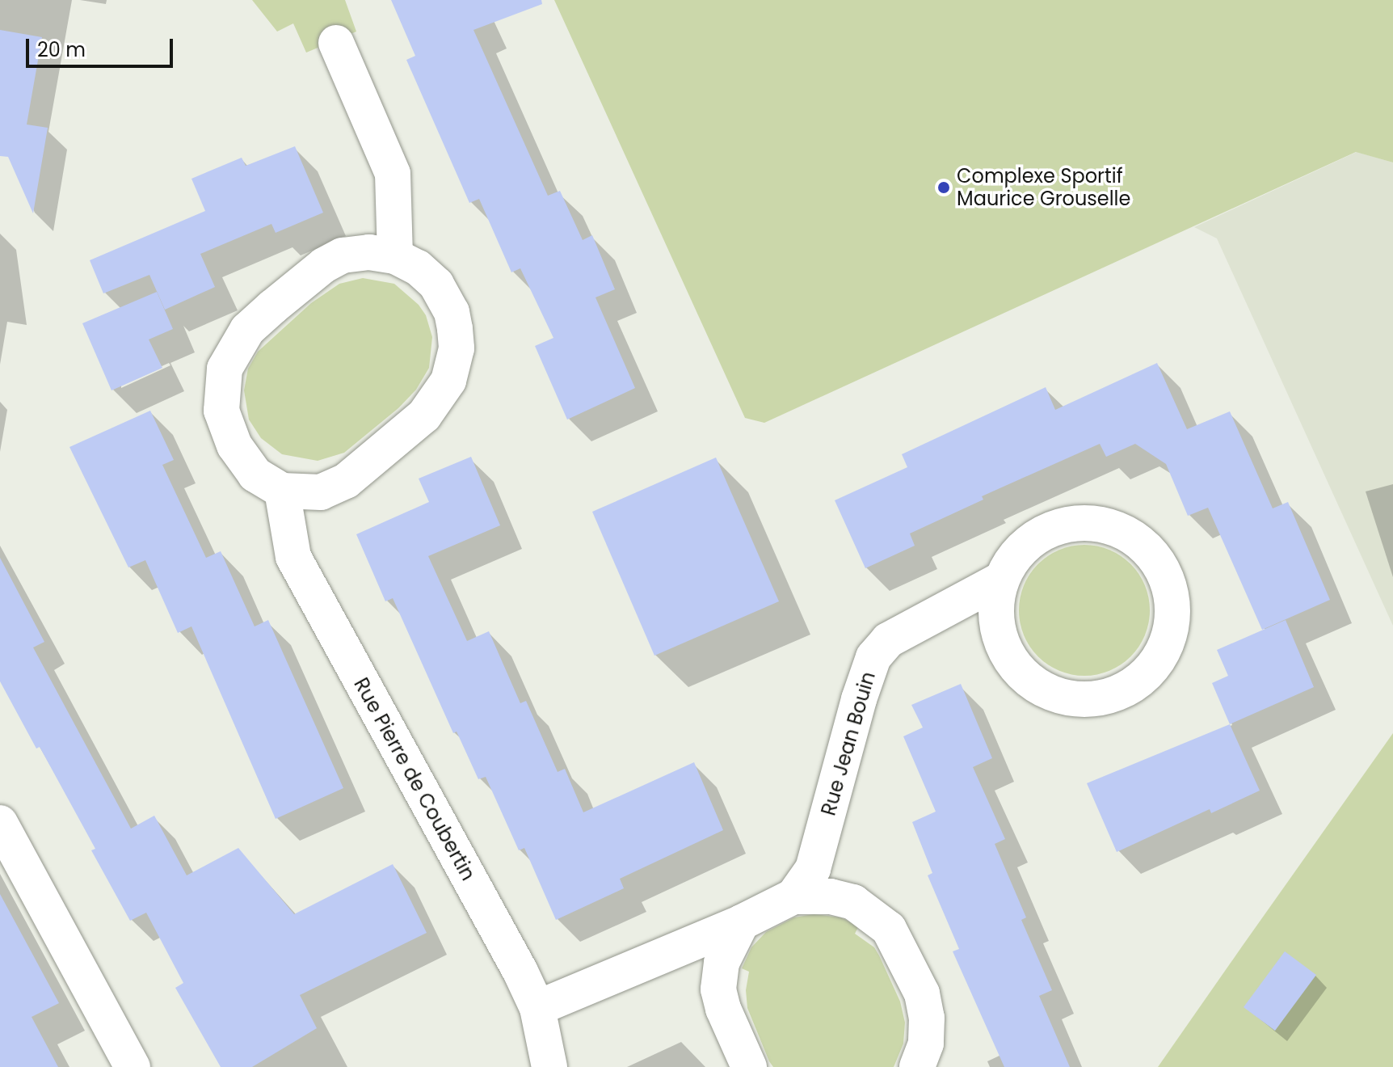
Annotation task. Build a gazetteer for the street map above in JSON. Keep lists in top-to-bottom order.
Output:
{
  "streets": {
    "street": ["Rue Jean Bouin", "Rue Pierre de Coubertin"]
  },
  "crossings": [
    ["Rue Jean Bouin", "Rue Pierre de Coubertin"]
  ],
  "places": ["Complexe Sportif Maurice Grouselle"],
  "scale_bar": "20 m"
}
